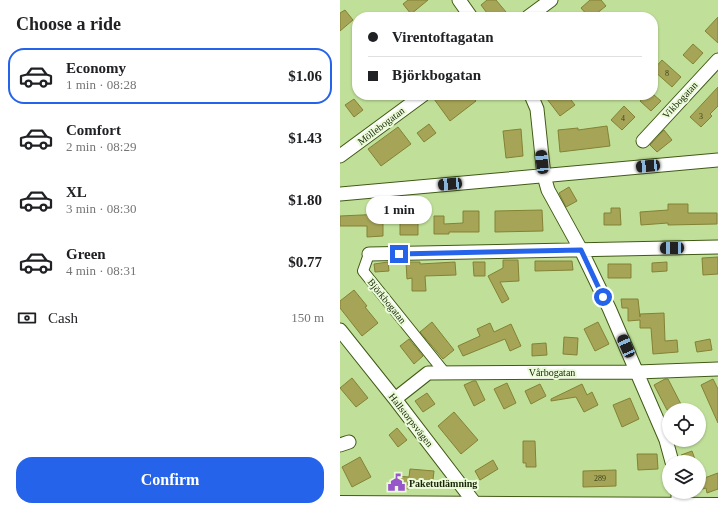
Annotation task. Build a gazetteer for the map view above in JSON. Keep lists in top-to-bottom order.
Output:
{
  "streets": {
    "street": [
      "Vikbogatan",
      "Möllebogatan",
      "Björkbogatan",
      "Vårbogatan",
      "Hallstorpsvägen"
    ]
  },
  "crossings": [
    ["Björkbogatan", "Vårbogatan"],
    ["Vårbogatan", "Hallstorpsvägen"]
  ],
  "places": {
    "public building": ["Paketutlämning"]
  },
  "house_numbers": [
    "8",
    "3",
    "4",
    "289"
  ],
  "page": {
    "heading": "Choose a ride",
    "banner": ["Virentoftagatan", "Björkbogatan"],
    "list": [
      {
        "name": "Economy",
        "note": "1 min · 08:28",
        "value": "$1.06"
      },
      {
        "name": "Comfort",
        "note": "2 min · 08:29",
        "value": "$1.43"
      },
      {
        "name": "XL",
        "note": "3 min · 08:30",
        "value": "$1.80"
      },
      {
        "name": "Green",
        "note": "4 min · 08:31",
        "value": "$0.77"
      }
    ],
    "bubble": "1 min",
    "pay": ["Cash", "150 m"],
    "buttons": "Confirm"
  }
}
